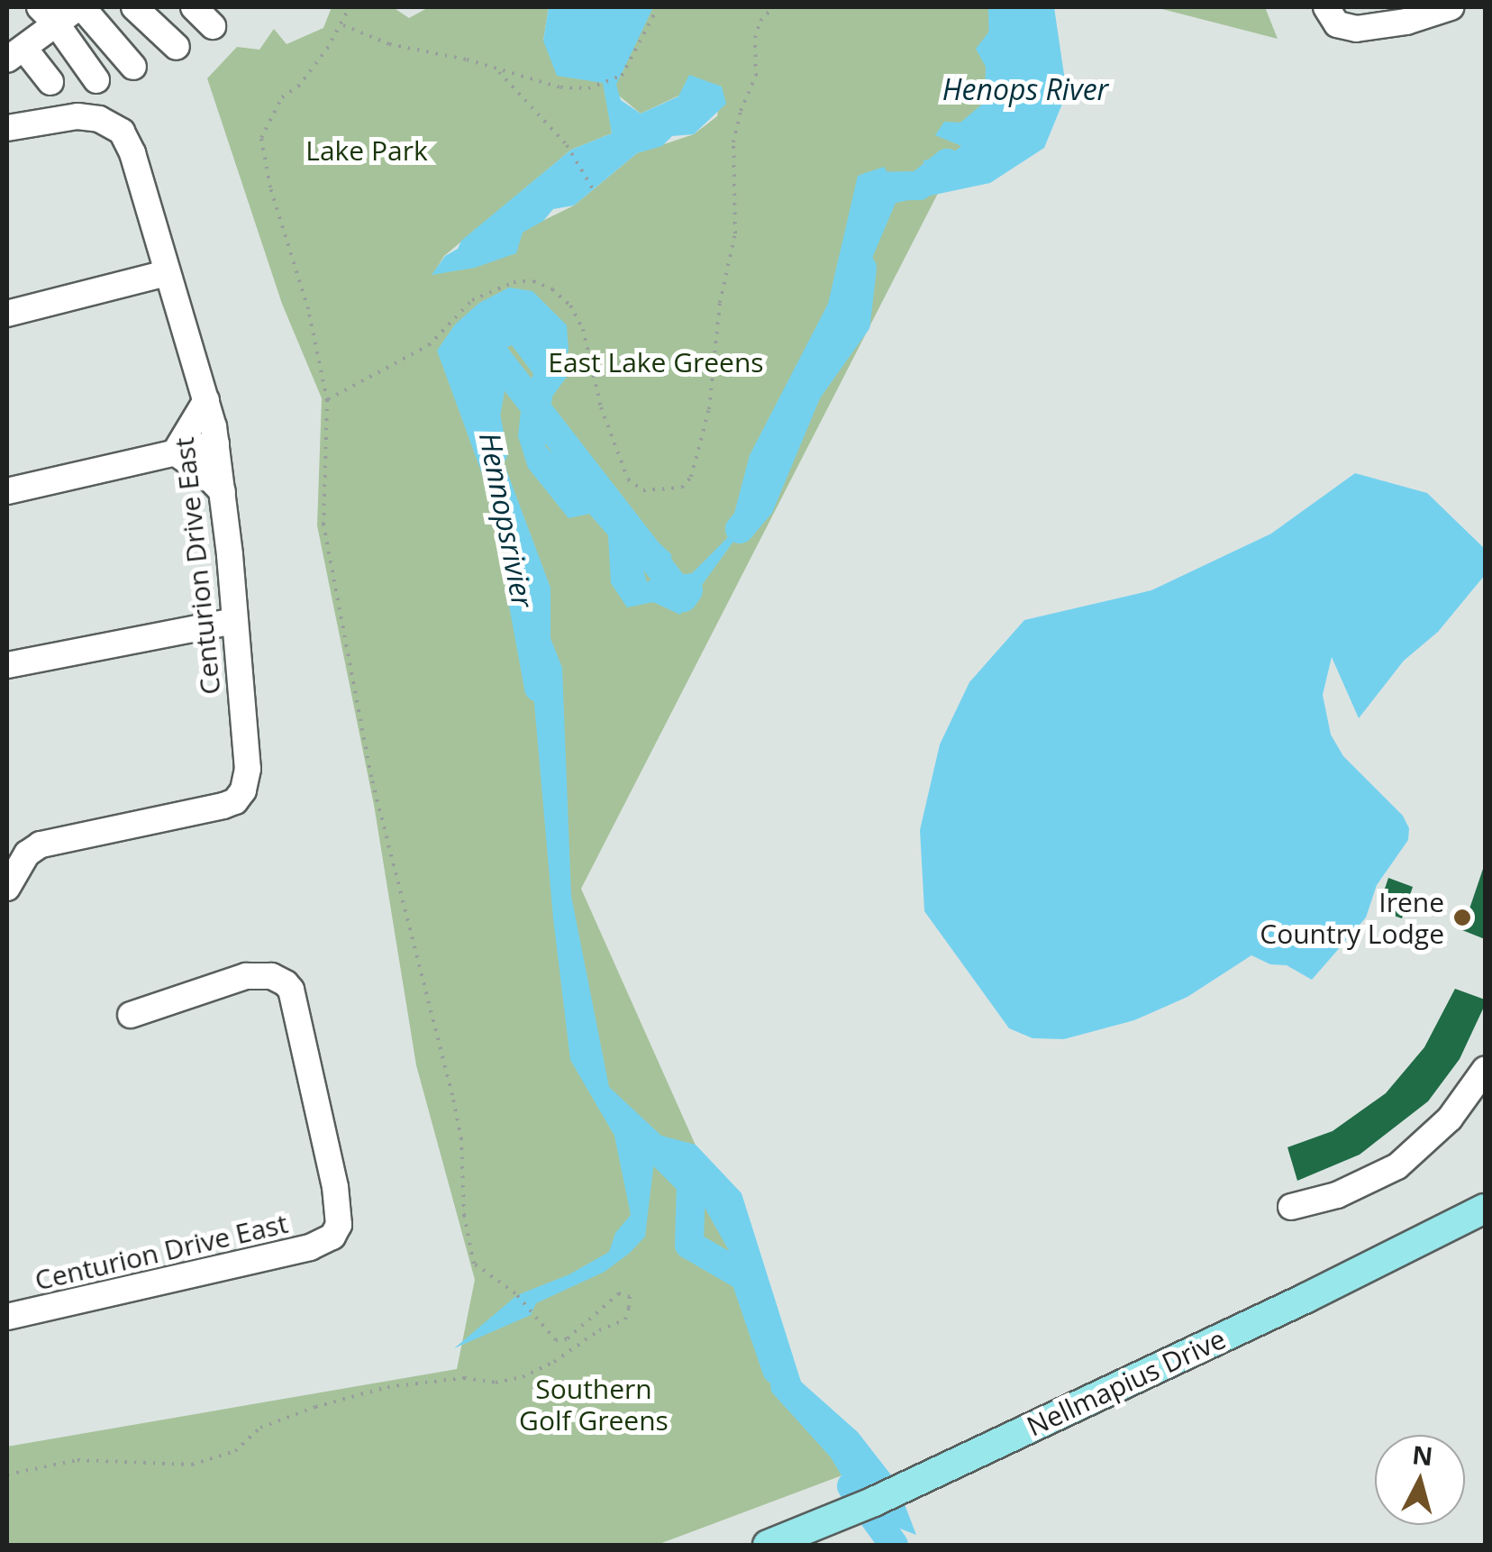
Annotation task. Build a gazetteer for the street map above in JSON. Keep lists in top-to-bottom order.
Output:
{
  "streets": {
    "main road": ["Nellmapius Drive"],
    "street": ["Centurion Drive East"]
  },
  "water": ["Henops River", "Hennopsrivier"],
  "parks": ["Lake Park", "East Lake Greens", "Southern Golf Greens"],
  "places": ["Irene Country Lodge"],
  "north": "top"
}
